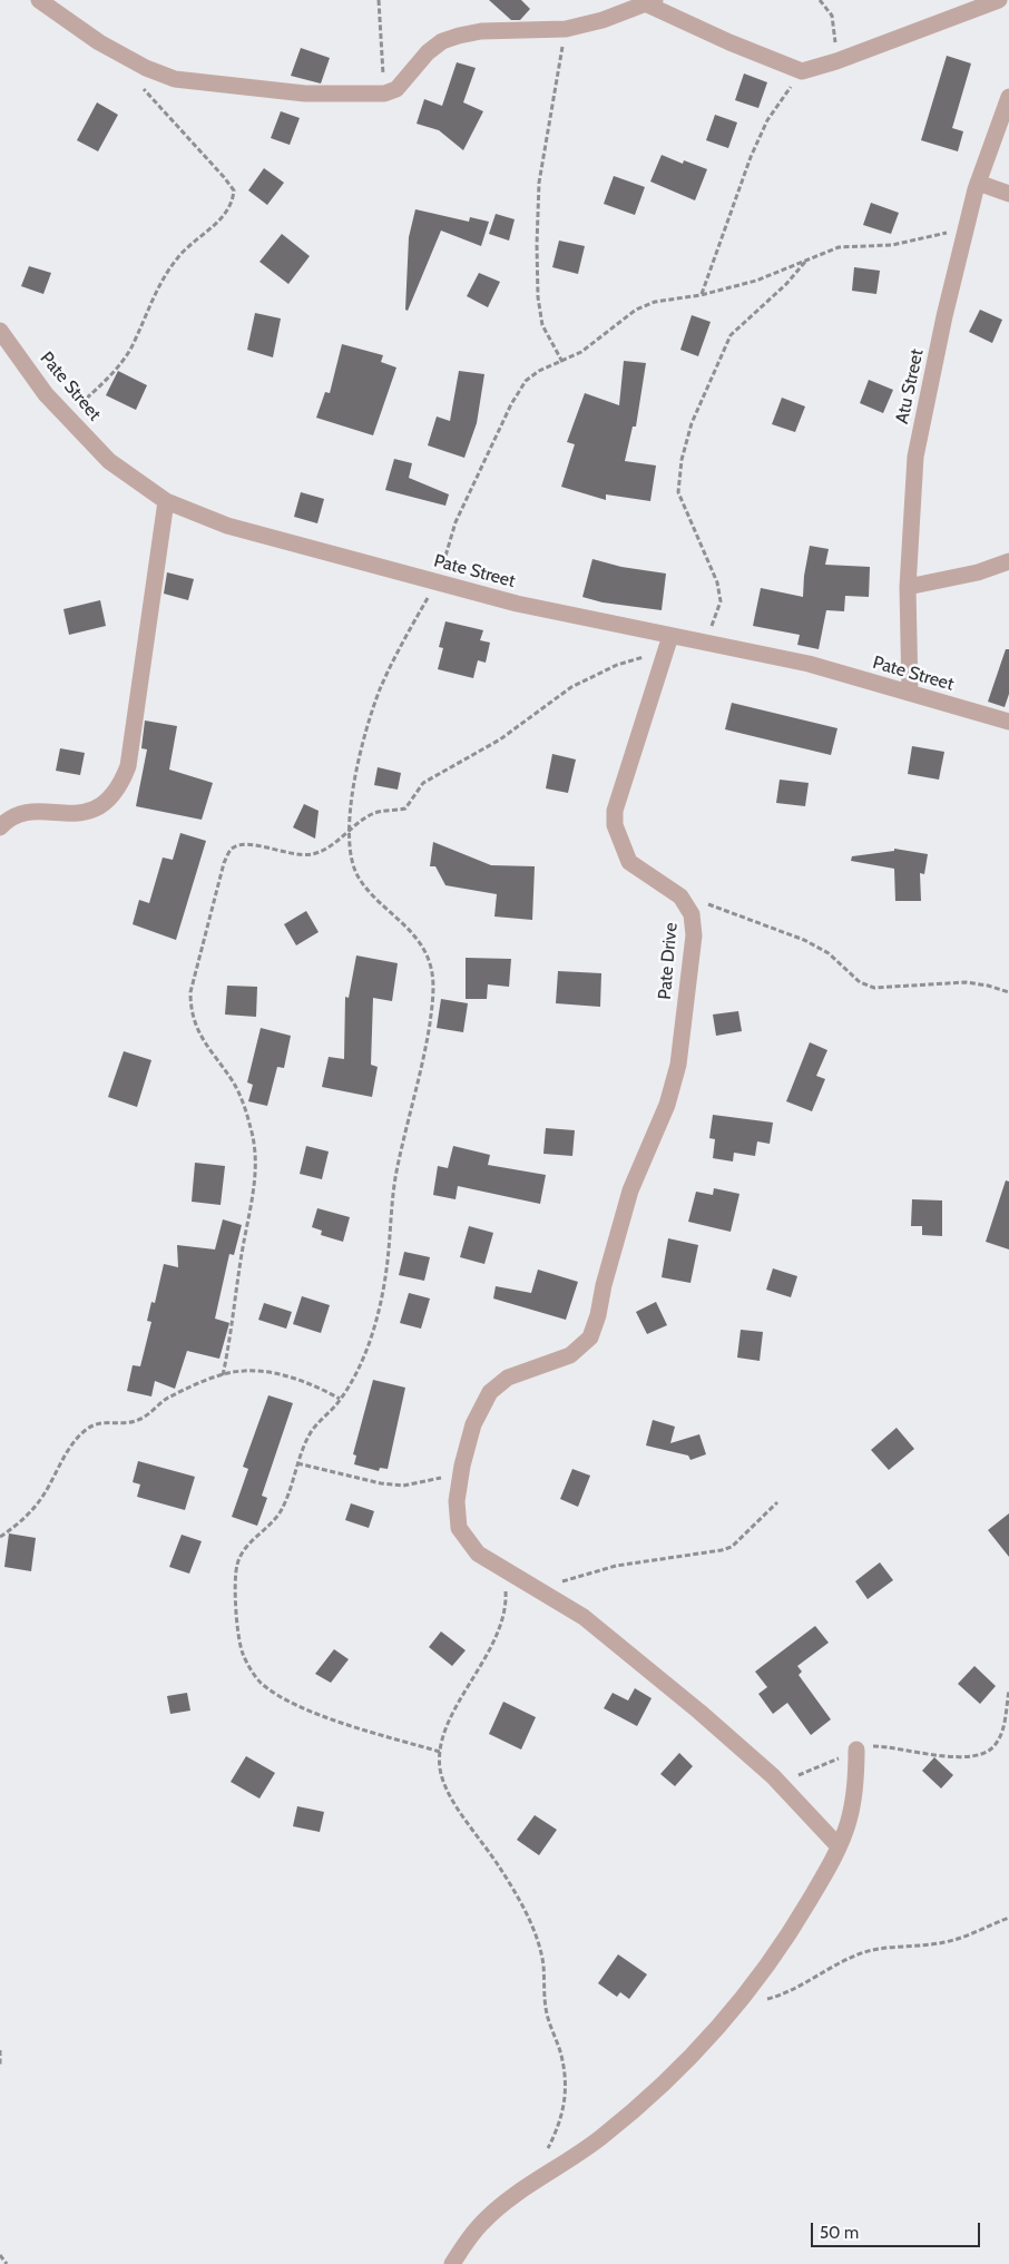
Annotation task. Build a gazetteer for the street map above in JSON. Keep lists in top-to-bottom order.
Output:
{
  "streets": {
    "street": ["Pate Street", "Atu Street", "Pate Drive"]
  },
  "crossings": [
    ["Pate Street", "Atu Street"],
    ["Pate Street", "Pate Drive"]
  ],
  "scale_bar": "50 m"
}
